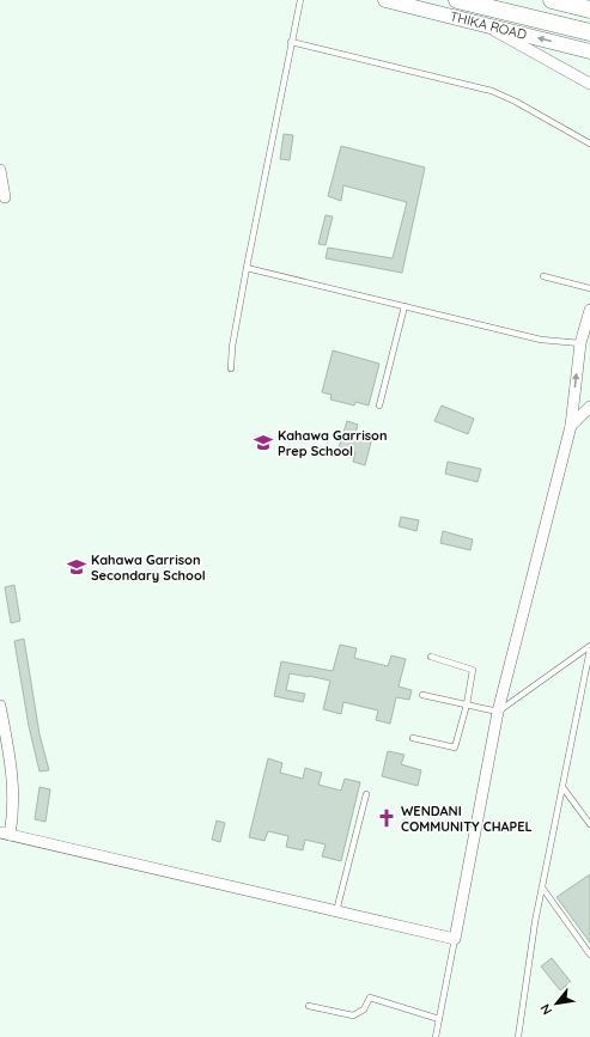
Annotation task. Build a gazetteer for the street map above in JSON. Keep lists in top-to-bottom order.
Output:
{
  "streets": {
    "highway": ["THIKA ROAD"]
  },
  "places": {
    "school or university": ["Kahawa Garrison Prep School", "Kahawa Garrison Secondary School"],
    "church": ["WENDANI COMMUNITY CHAPEL"]
  },
  "north": "bottom left"
}
